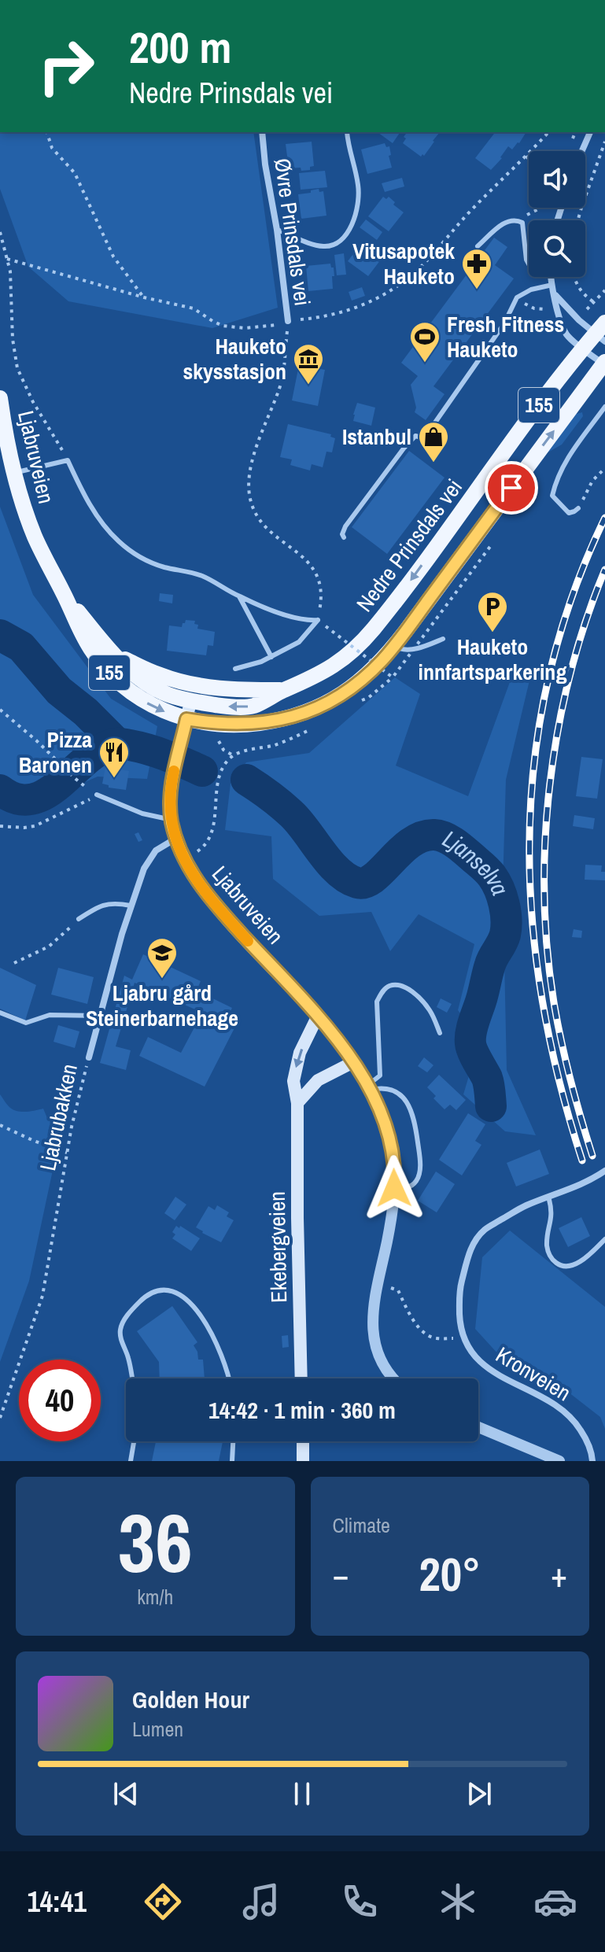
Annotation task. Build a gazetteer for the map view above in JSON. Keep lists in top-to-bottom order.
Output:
{
  "streets": {
    "main road": [
      "155",
      "Ljabruveien",
      "Nedre Prinsdals vei",
      "Ekebergveien"
    ],
    "street": ["Øvre Prinsdals vei", "Ljabrubakken", "Kronveien"]
  },
  "crossings": [
    ["155", "Ljabruveien"],
    ["Ljabruveien", "Nedre Prinsdals vei"],
    ["Ljabruveien", "Ljabrubakken"],
    ["Ljabruveien", "Ekebergveien"]
  ],
  "water": ["Ljanselva"],
  "places": {
    "pharmacy": ["Vitusapotek Hauketo"],
    "sports": ["Fresh Fitness Hauketo"],
    "museum": ["Hauketo skysstasjon"],
    "shop": ["Istanbul"],
    "parking": ["Hauketo innfartsparkering"],
    "restaurant": ["Pizza Baronen"],
    "school or university": ["Ljabru gård Steinerbarnehage"]
  },
  "page": {
    "turn": ["200 m", "Nedre Prinsdals vei"],
    "limit": "40",
    "trip": "14:42 · 1 min · 360 m",
    "tile": [
      ["36", "km/h"],
      "Climate"
    ],
    "heat": ["−", "20°", "+"],
    "song": ["Golden Hour", "Lumen"],
    "tabs": "14:41"
  }
}
